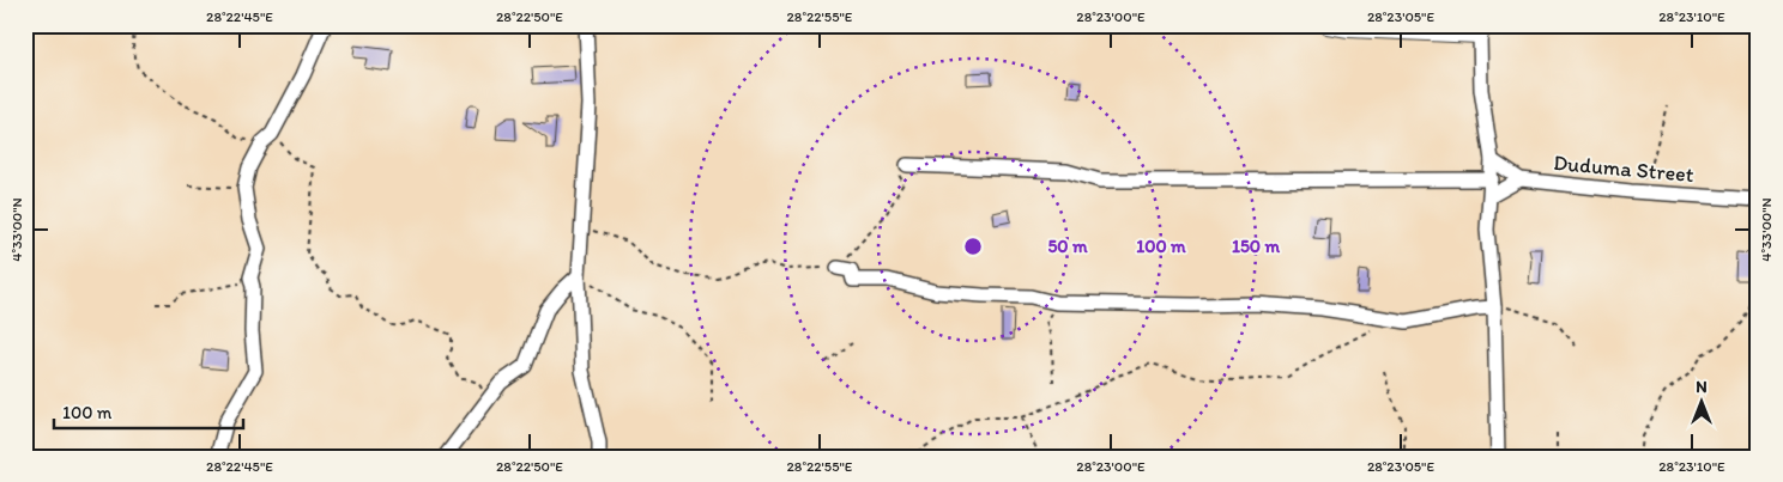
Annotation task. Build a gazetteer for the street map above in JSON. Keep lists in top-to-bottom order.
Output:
{
  "streets": {
    "street": ["Duduma Street"]
  },
  "scale_bar": "100 m",
  "north": "top",
  "coordinates": [
    "28°22'45\"E",
    "28°22'50\"E",
    "28°22'55\"E",
    "28°23'00\"E",
    "28°23'05\"E",
    "28°23'10\"E",
    "4°33'00\"N"
  ],
  "rings": ["50 m", "100 m", "150 m"]
}
